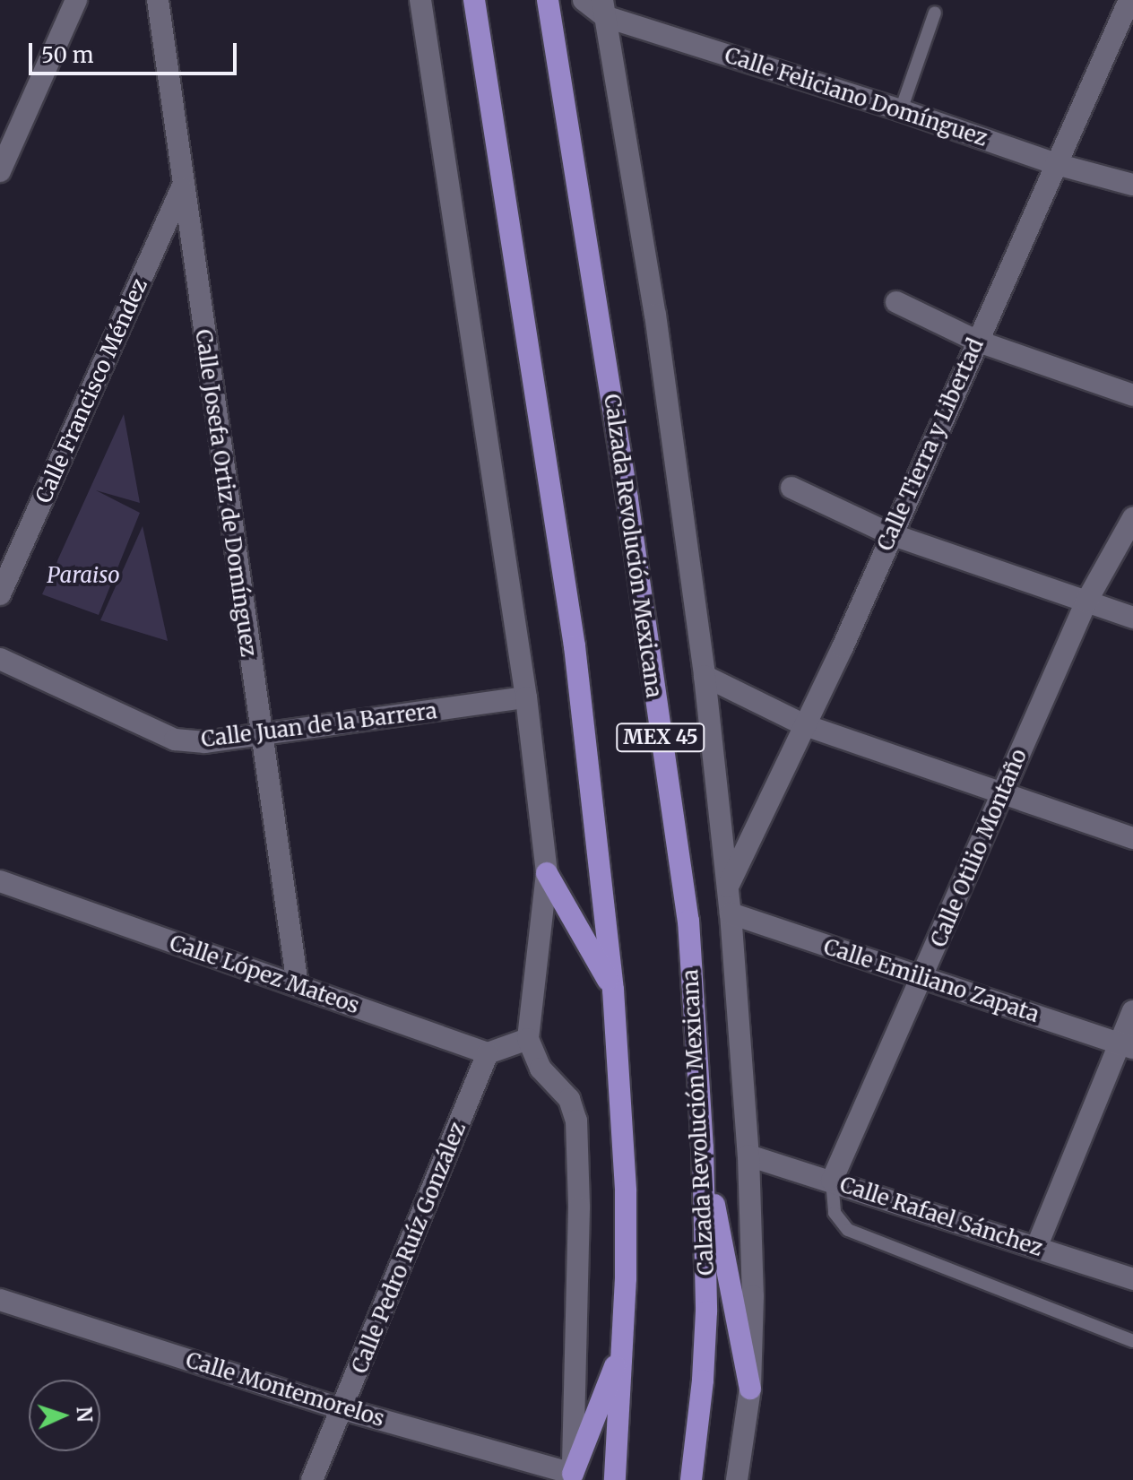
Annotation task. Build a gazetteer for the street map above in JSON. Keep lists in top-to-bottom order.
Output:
{
  "streets": {
    "main road": ["Calzada Revolución Mexicana", "MEX 45"],
    "street": [
      "Calle Feliciano Domínguez",
      "Calle Francisco Méndez",
      "Calle Tierra y Libertad",
      "Calle Josefa Ortiz de Domínguez",
      "Calle Juan de la Barrera",
      "Calle Otilio Montaño",
      "Calle López Mateos",
      "Calle Emiliano Zapata",
      "Calle Rafael Sánchez",
      "Calle Pedro Ruíz González",
      "Calle Montemorelos"
    ]
  },
  "crossings": [
    ["Calle Feliciano Domínguez", "Calle Tierra y Libertad"],
    ["Calle Francisco Méndez", "Calle Josefa Ortiz de Domínguez"],
    ["Calle Josefa Ortiz de Domínguez", "Calle Juan de la Barrera"],
    ["Calle Josefa Ortiz de Domínguez", "Calle López Mateos"],
    ["Calle Otilio Montaño", "Calle Emiliano Zapata"],
    ["Calle Otilio Montaño", "Calle Rafael Sánchez"],
    ["Calle López Mateos", "Calle Pedro Ruíz González"],
    ["Calle Pedro Ruíz González", "Calle Montemorelos"]
  ],
  "parks": ["Paraiso"],
  "scale_bar": "50 m",
  "north": "right"
}
